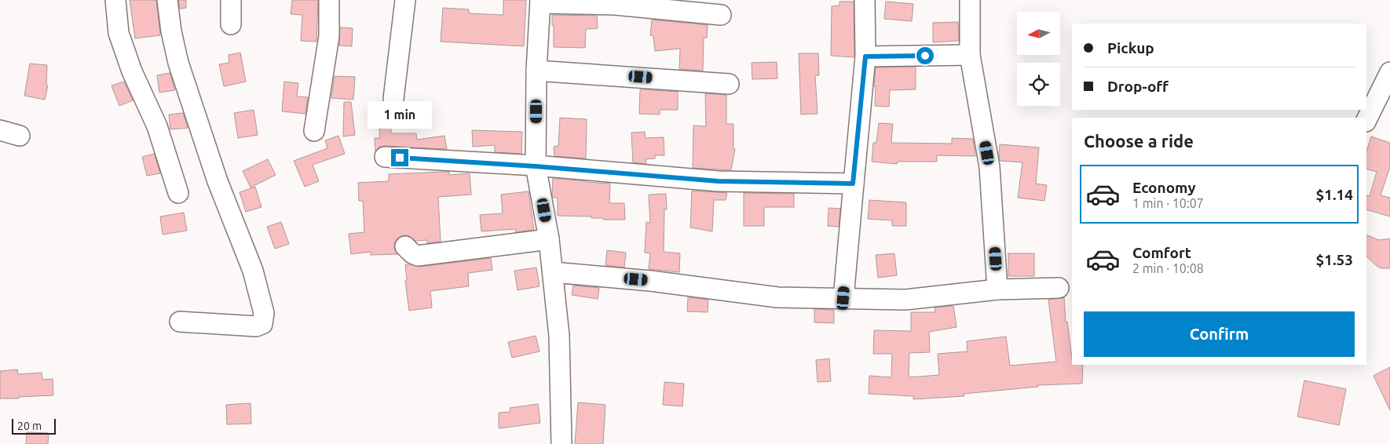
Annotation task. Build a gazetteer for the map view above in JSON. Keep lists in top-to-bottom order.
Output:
{
  "scale_bar": "20 m",
  "north": "left",
  "page": {
    "banner": ["Pickup", "Drop-off"],
    "bubble": "1 min",
    "heading": "Choose a ride",
    "list": [
      {
        "name": "Economy",
        "note": "1 min · 10:07",
        "value": "$1.14"
      },
      {
        "name": "Comfort",
        "note": "2 min · 10:08",
        "value": "$1.53"
      }
    ],
    "buttons": "Confirm",
    "scale": "20 m"
  }
}
